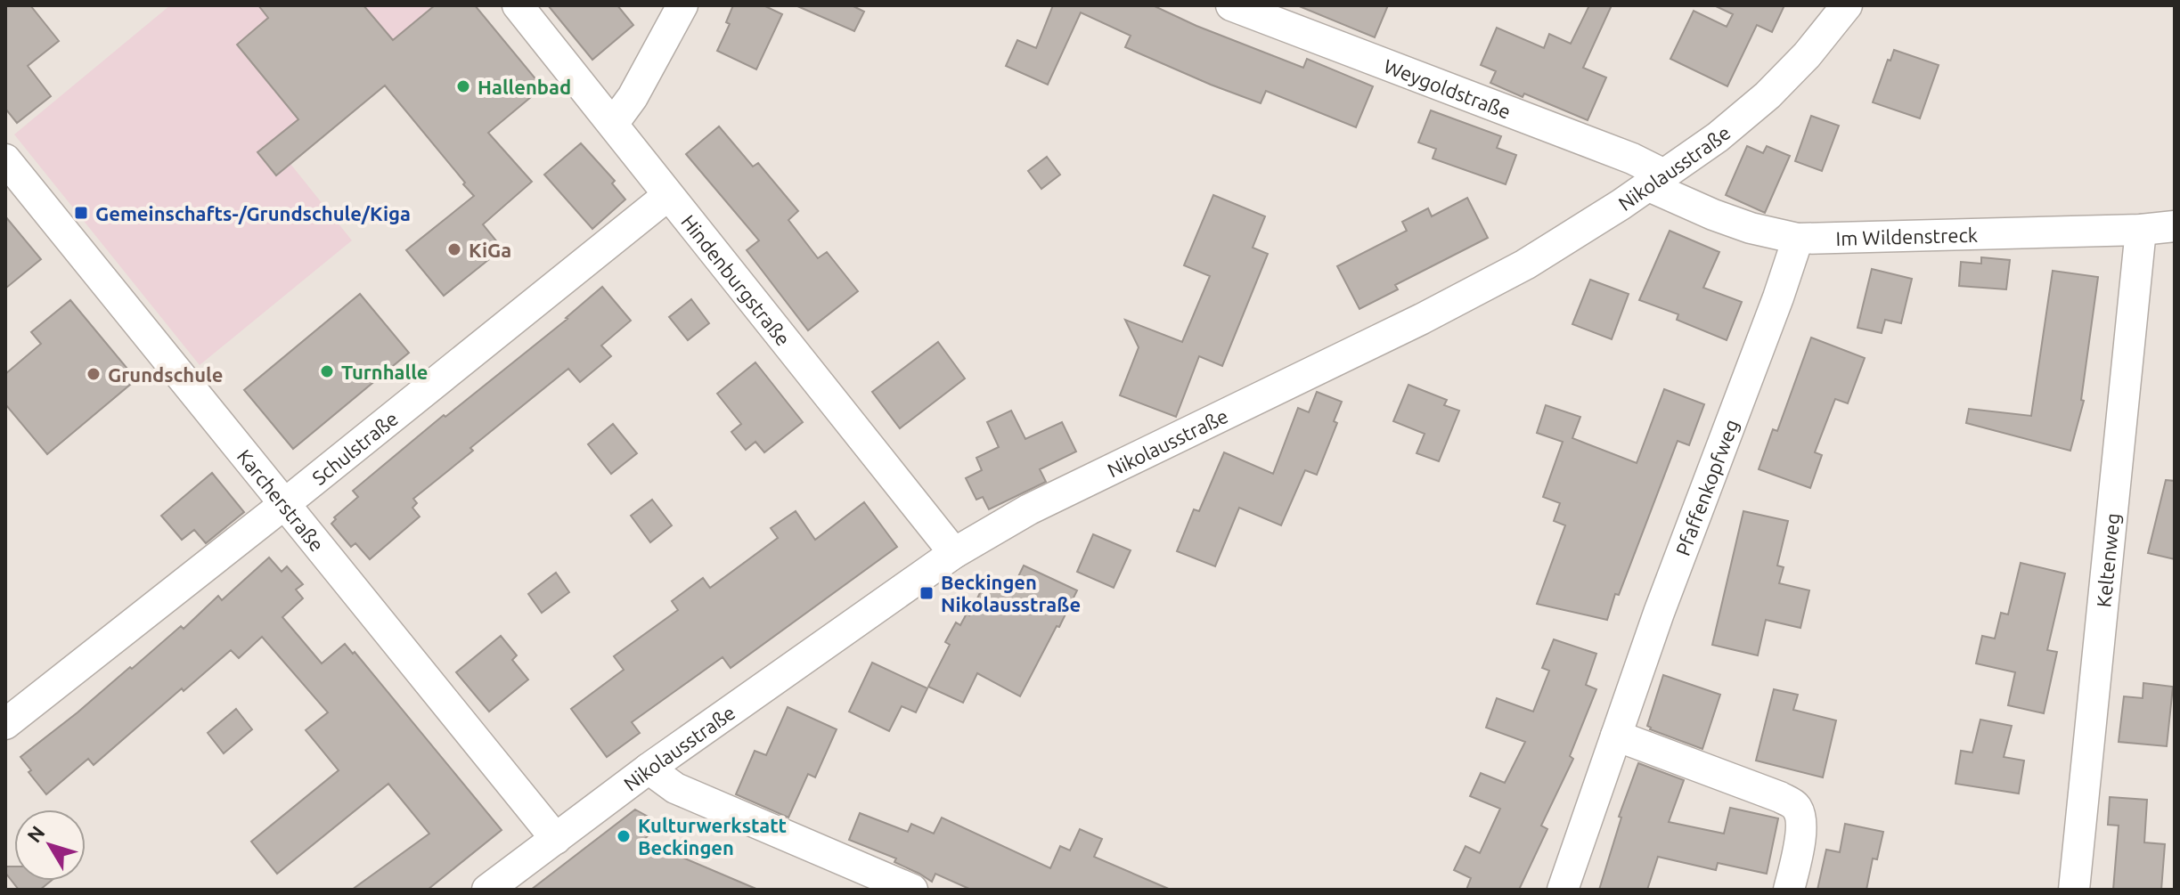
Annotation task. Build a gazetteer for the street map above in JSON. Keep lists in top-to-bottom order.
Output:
{
  "streets": {
    "street": [
      "Weygoldstraße",
      "Nikolausstraße",
      "Im Wildenstreck",
      "Hindenburgstraße",
      "Schulstraße",
      "Pfaffenkopfweg",
      "Karcherstraße",
      "Keltenweg"
    ]
  },
  "crossings": [
    ["Weygoldstraße", "Nikolausstraße"],
    ["Weygoldstraße", "Im Wildenstreck"],
    ["Nikolausstraße", "Im Wildenstreck"],
    ["Nikolausstraße", "Hindenburgstraße"],
    ["Nikolausstraße", "Karcherstraße"],
    ["Im Wildenstreck", "Pfaffenkopfweg"],
    ["Im Wildenstreck", "Keltenweg"],
    ["Hindenburgstraße", "Schulstraße"],
    ["Schulstraße", "Karcherstraße"]
  ],
  "places": {
    "other": [
      "Hallenbad",
      "KiGa",
      "Turnhalle",
      "Grundschule",
      "Kulturwerkstatt Beckingen"
    ],
    "transit": ["Gemeinschafts-/Grundschule/Kiga", "Beckingen Nikolausstraße"]
  },
  "north": "top left"
}
